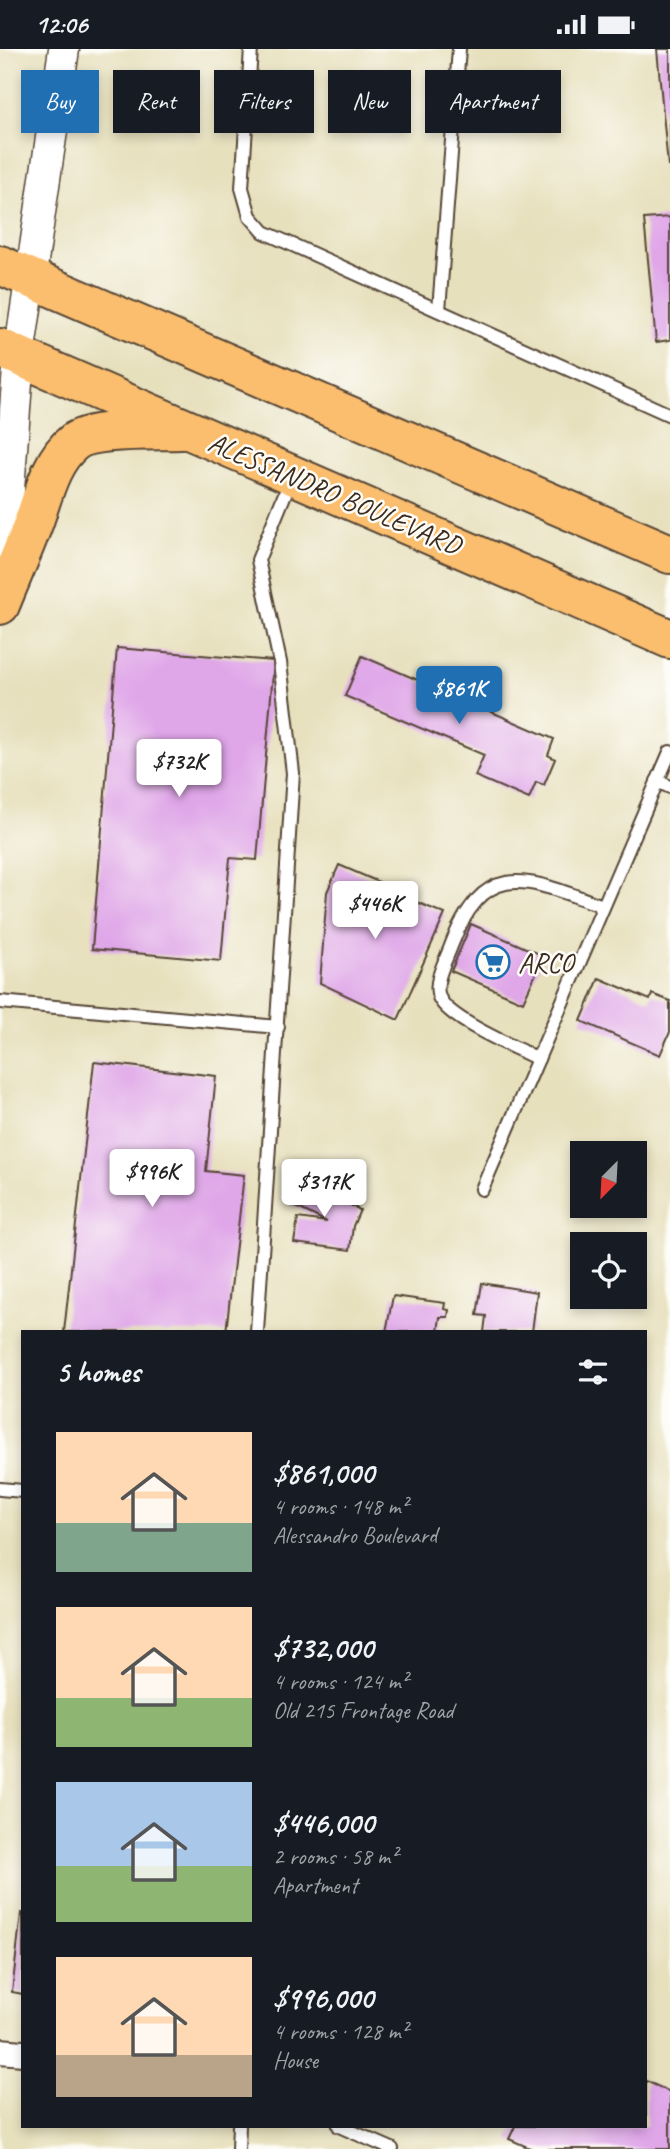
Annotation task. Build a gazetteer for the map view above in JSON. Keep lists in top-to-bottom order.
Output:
{
  "streets": {
    "main road": ["ALESSANDRO BOULEVARD"]
  },
  "places": {
    "supermarket": ["ARCO"]
  },
  "north": "bottom left",
  "page": {
    "status": "12:06",
    "chip": [
      "Buy",
      "Rent",
      "Filters",
      "New",
      "Apartment"
    ],
    "price": [
      "$861K",
      "$732K",
      "$446K",
      "$996K",
      "$317K"
    ],
    "heading": "5 homes",
    "list": [
      {
        "name": "$861,000",
        "note": "4 rooms · 148 m² · Alessandro Boulevard"
      },
      {
        "name": "$732,000",
        "note": "4 rooms · 124 m² · Old 215 Frontage Road"
      },
      {
        "name": "$446,000",
        "note": "2 rooms · 58 m² · Apartment"
      },
      {
        "name": "$996,000",
        "note": "4 rooms · 128 m² · House"
      }
    ]
  }
}
